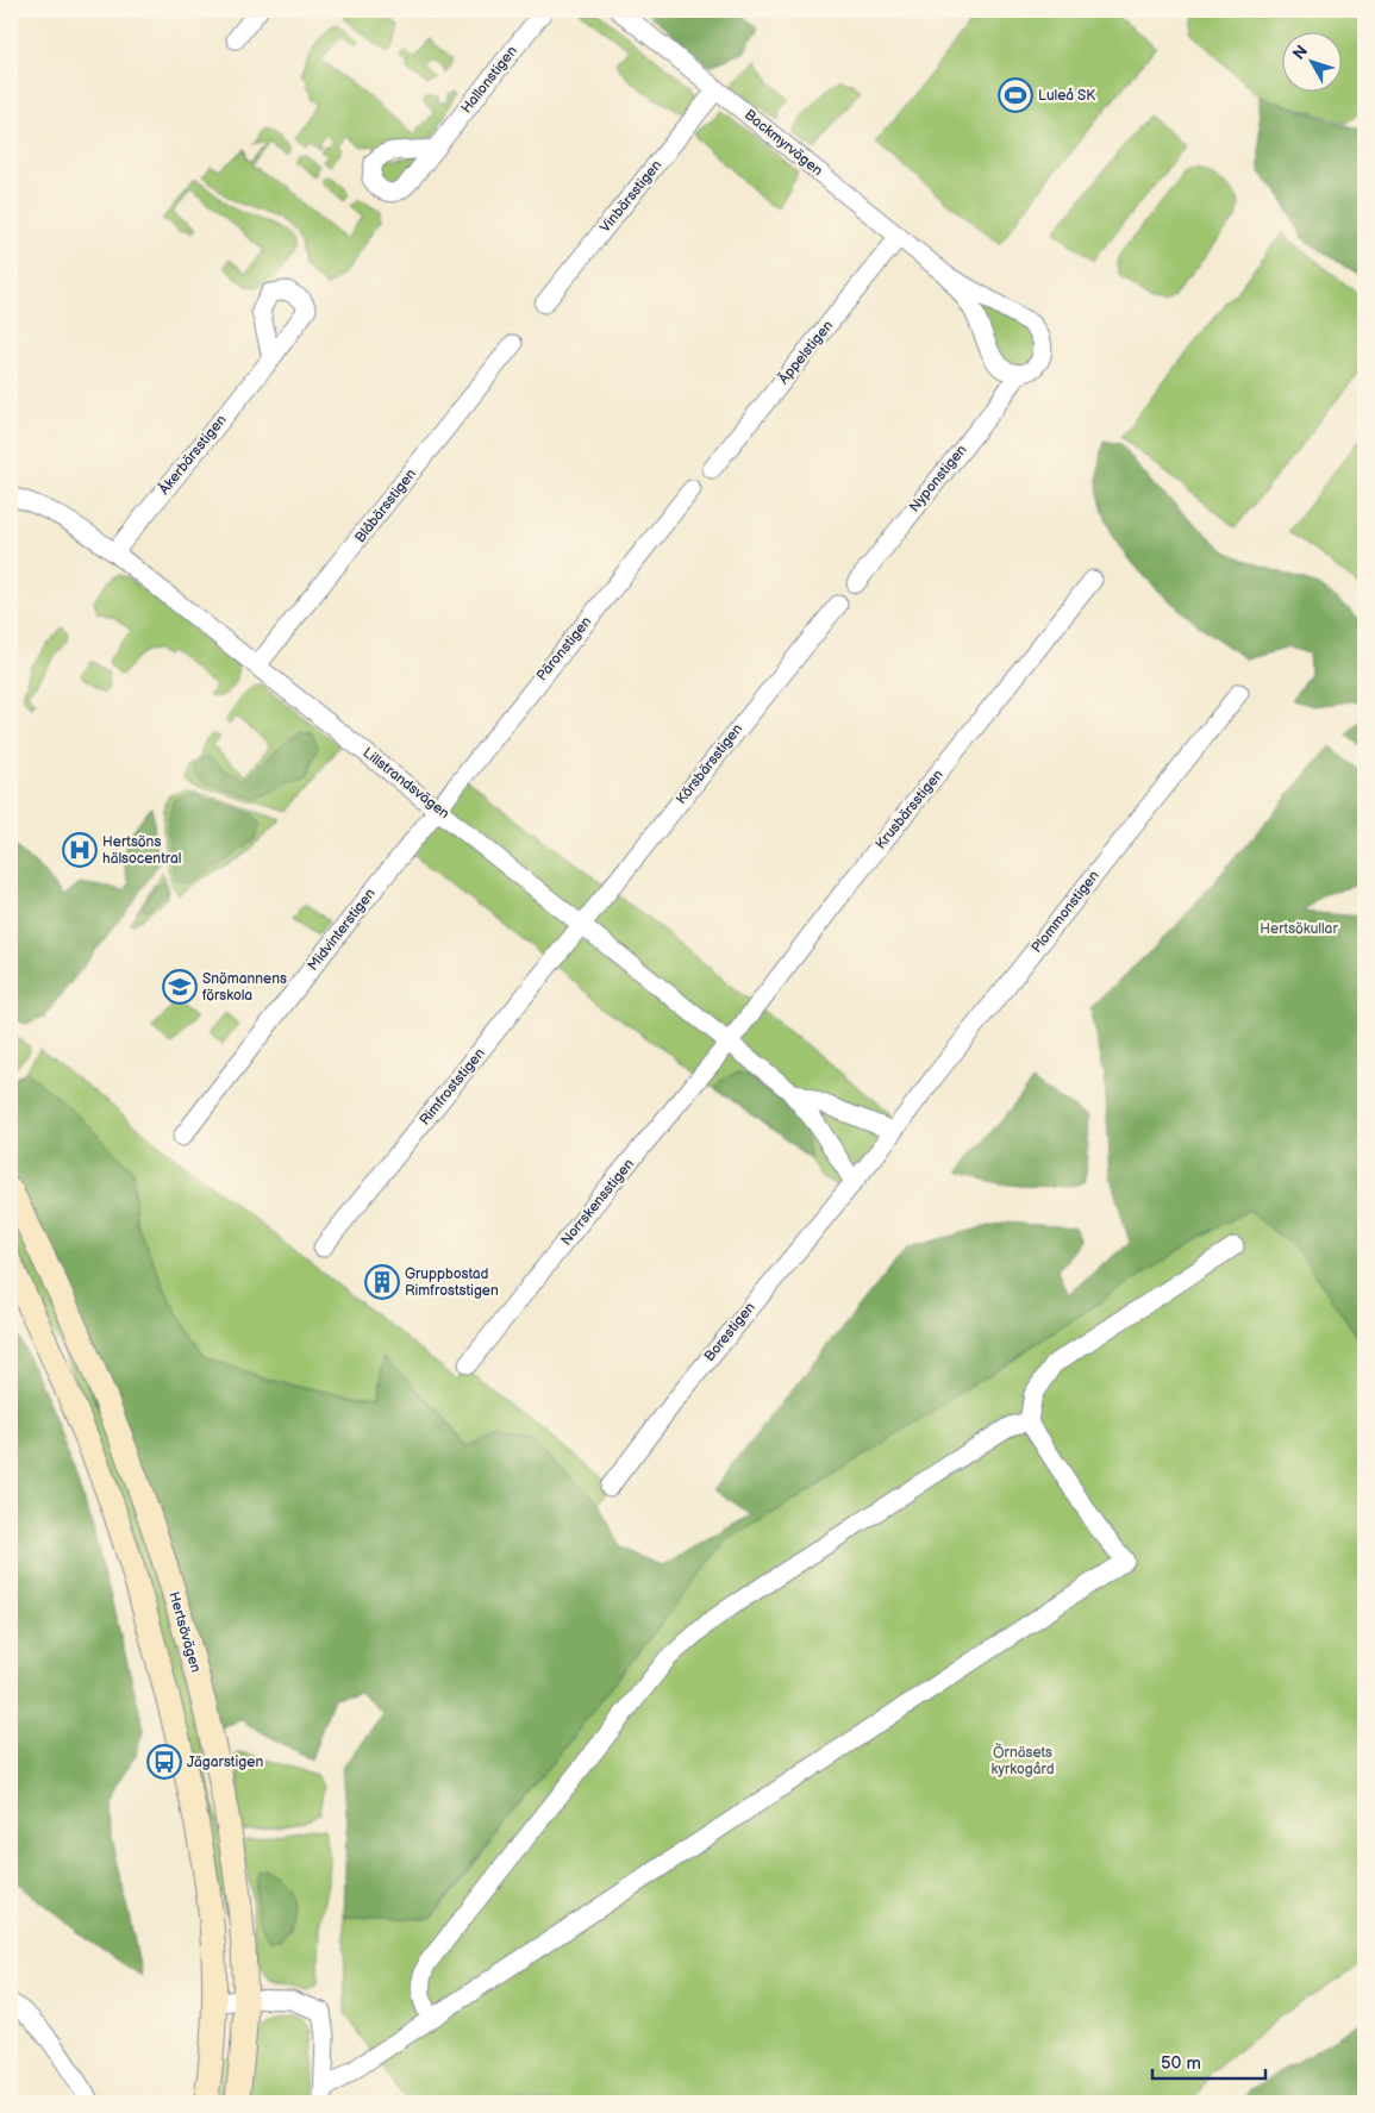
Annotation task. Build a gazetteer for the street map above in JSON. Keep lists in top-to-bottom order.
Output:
{
  "streets": {
    "main road": ["Hertsövägen"],
    "street": [
      "Hallonstigen",
      "Backmyrvägen",
      "Vinbärsstigen",
      "Äppelstigen",
      "Åkerbärsstigen",
      "Nyponstigen",
      "Blåbärsstigen",
      "Päronstigen",
      "Körsbärsstigen",
      "Lillstrandsvägen",
      "Krusbärsstigen",
      "Plommonstigen",
      "Midvinterstigen",
      "Rimfroststigen",
      "Norrskensstigen",
      "Borestigen"
    ]
  },
  "crossings": [
    ["Backmyrvägen", "Vinbärsstigen"],
    ["Backmyrvägen", "Äppelstigen"],
    ["Backmyrvägen", "Nyponstigen"],
    ["Åkerbärsstigen", "Lillstrandsvägen"],
    ["Blåbärsstigen", "Lillstrandsvägen"],
    ["Päronstigen", "Lillstrandsvägen"],
    ["Päronstigen", "Midvinterstigen"],
    ["Körsbärsstigen", "Lillstrandsvägen"],
    ["Körsbärsstigen", "Rimfroststigen"],
    ["Lillstrandsvägen", "Krusbärsstigen"],
    ["Lillstrandsvägen", "Plommonstigen"],
    ["Lillstrandsvägen", "Midvinterstigen"],
    ["Lillstrandsvägen", "Rimfroststigen"],
    ["Lillstrandsvägen", "Norrskensstigen"],
    ["Lillstrandsvägen", "Borestigen"],
    ["Krusbärsstigen", "Norrskensstigen"]
  ],
  "parks": ["Hertsökullar", "Örnäsets kyrkogård"],
  "places": {
    "sports": ["Luleå SK"],
    "hospital": ["Hertsöns hälsocentral"],
    "school or university": ["Snömannens förskola"],
    "building": ["Gruppbostad Rimfroststigen"],
    "bus stop": ["Jägarstigen"]
  },
  "scale_bar": "50 m",
  "north": "top left"
}
